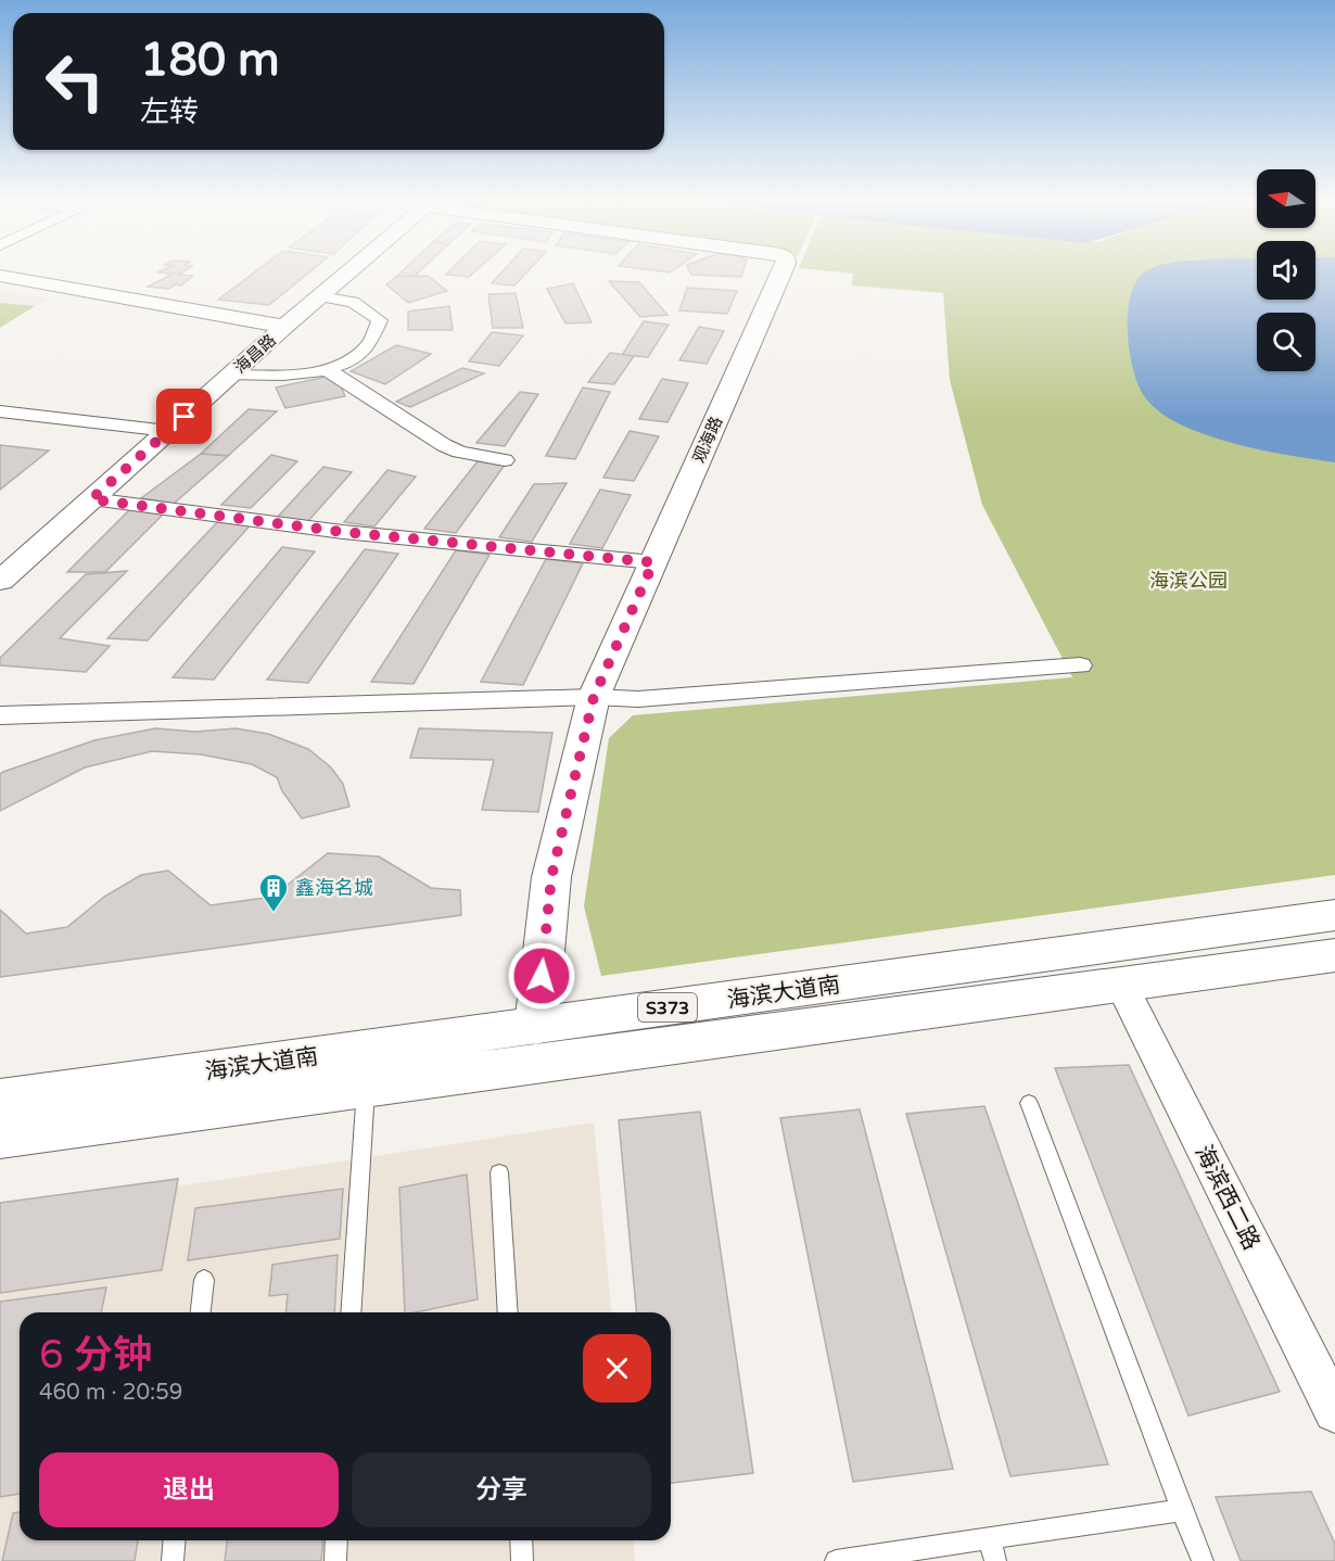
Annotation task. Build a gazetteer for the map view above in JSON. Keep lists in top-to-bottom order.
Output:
{
  "streets": {
    "street": [
      "海昌路",
      "观海路",
      "海滨大道南",
      "S373",
      "海滨西二路"
    ]
  },
  "crossings": [
    ["观海路", "海滨大道南"],
    ["海滨大道南", "海滨西二路"]
  ],
  "parks": ["海滨公园"],
  "places": {
    "building": ["鑫海名城"]
  },
  "north": "left",
  "page": {
    "turn": ["180 m", "左转"],
    "heading": ["6 分钟", "460 m · 20:59"],
    "buttons": ["退出", "分享"]
  }
}
